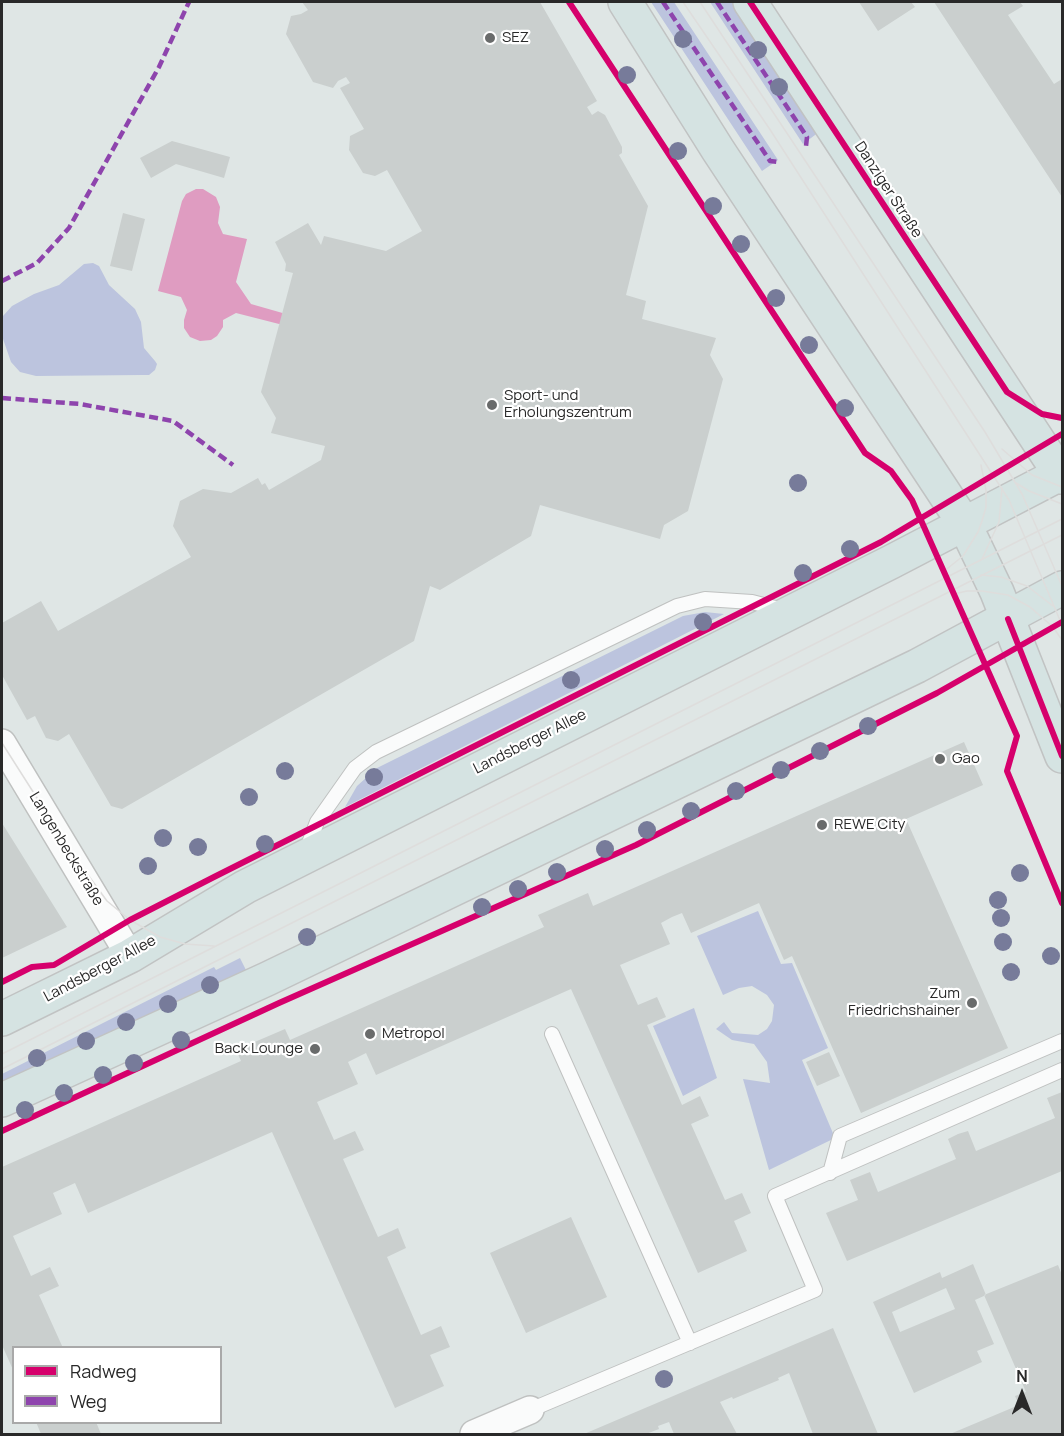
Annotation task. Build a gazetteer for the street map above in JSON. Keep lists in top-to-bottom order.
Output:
{
  "streets": {
    "main road": ["Danziger Straße", "Landsberger Allee"],
    "street": ["Langenbeckstraße"]
  },
  "crossings": [
    ["Danziger Straße", "Landsberger Allee"],
    ["Landsberger Allee", "Langenbeckstraße"]
  ],
  "places": [
    "SEZ",
    "Sport- und Erholungszentrum",
    "Gao",
    "REWE City",
    "Zum Friedrichshainer",
    "Metropol",
    "Back Lounge"
  ],
  "legend": ["Radweg", "Weg"],
  "north": "top"
}
